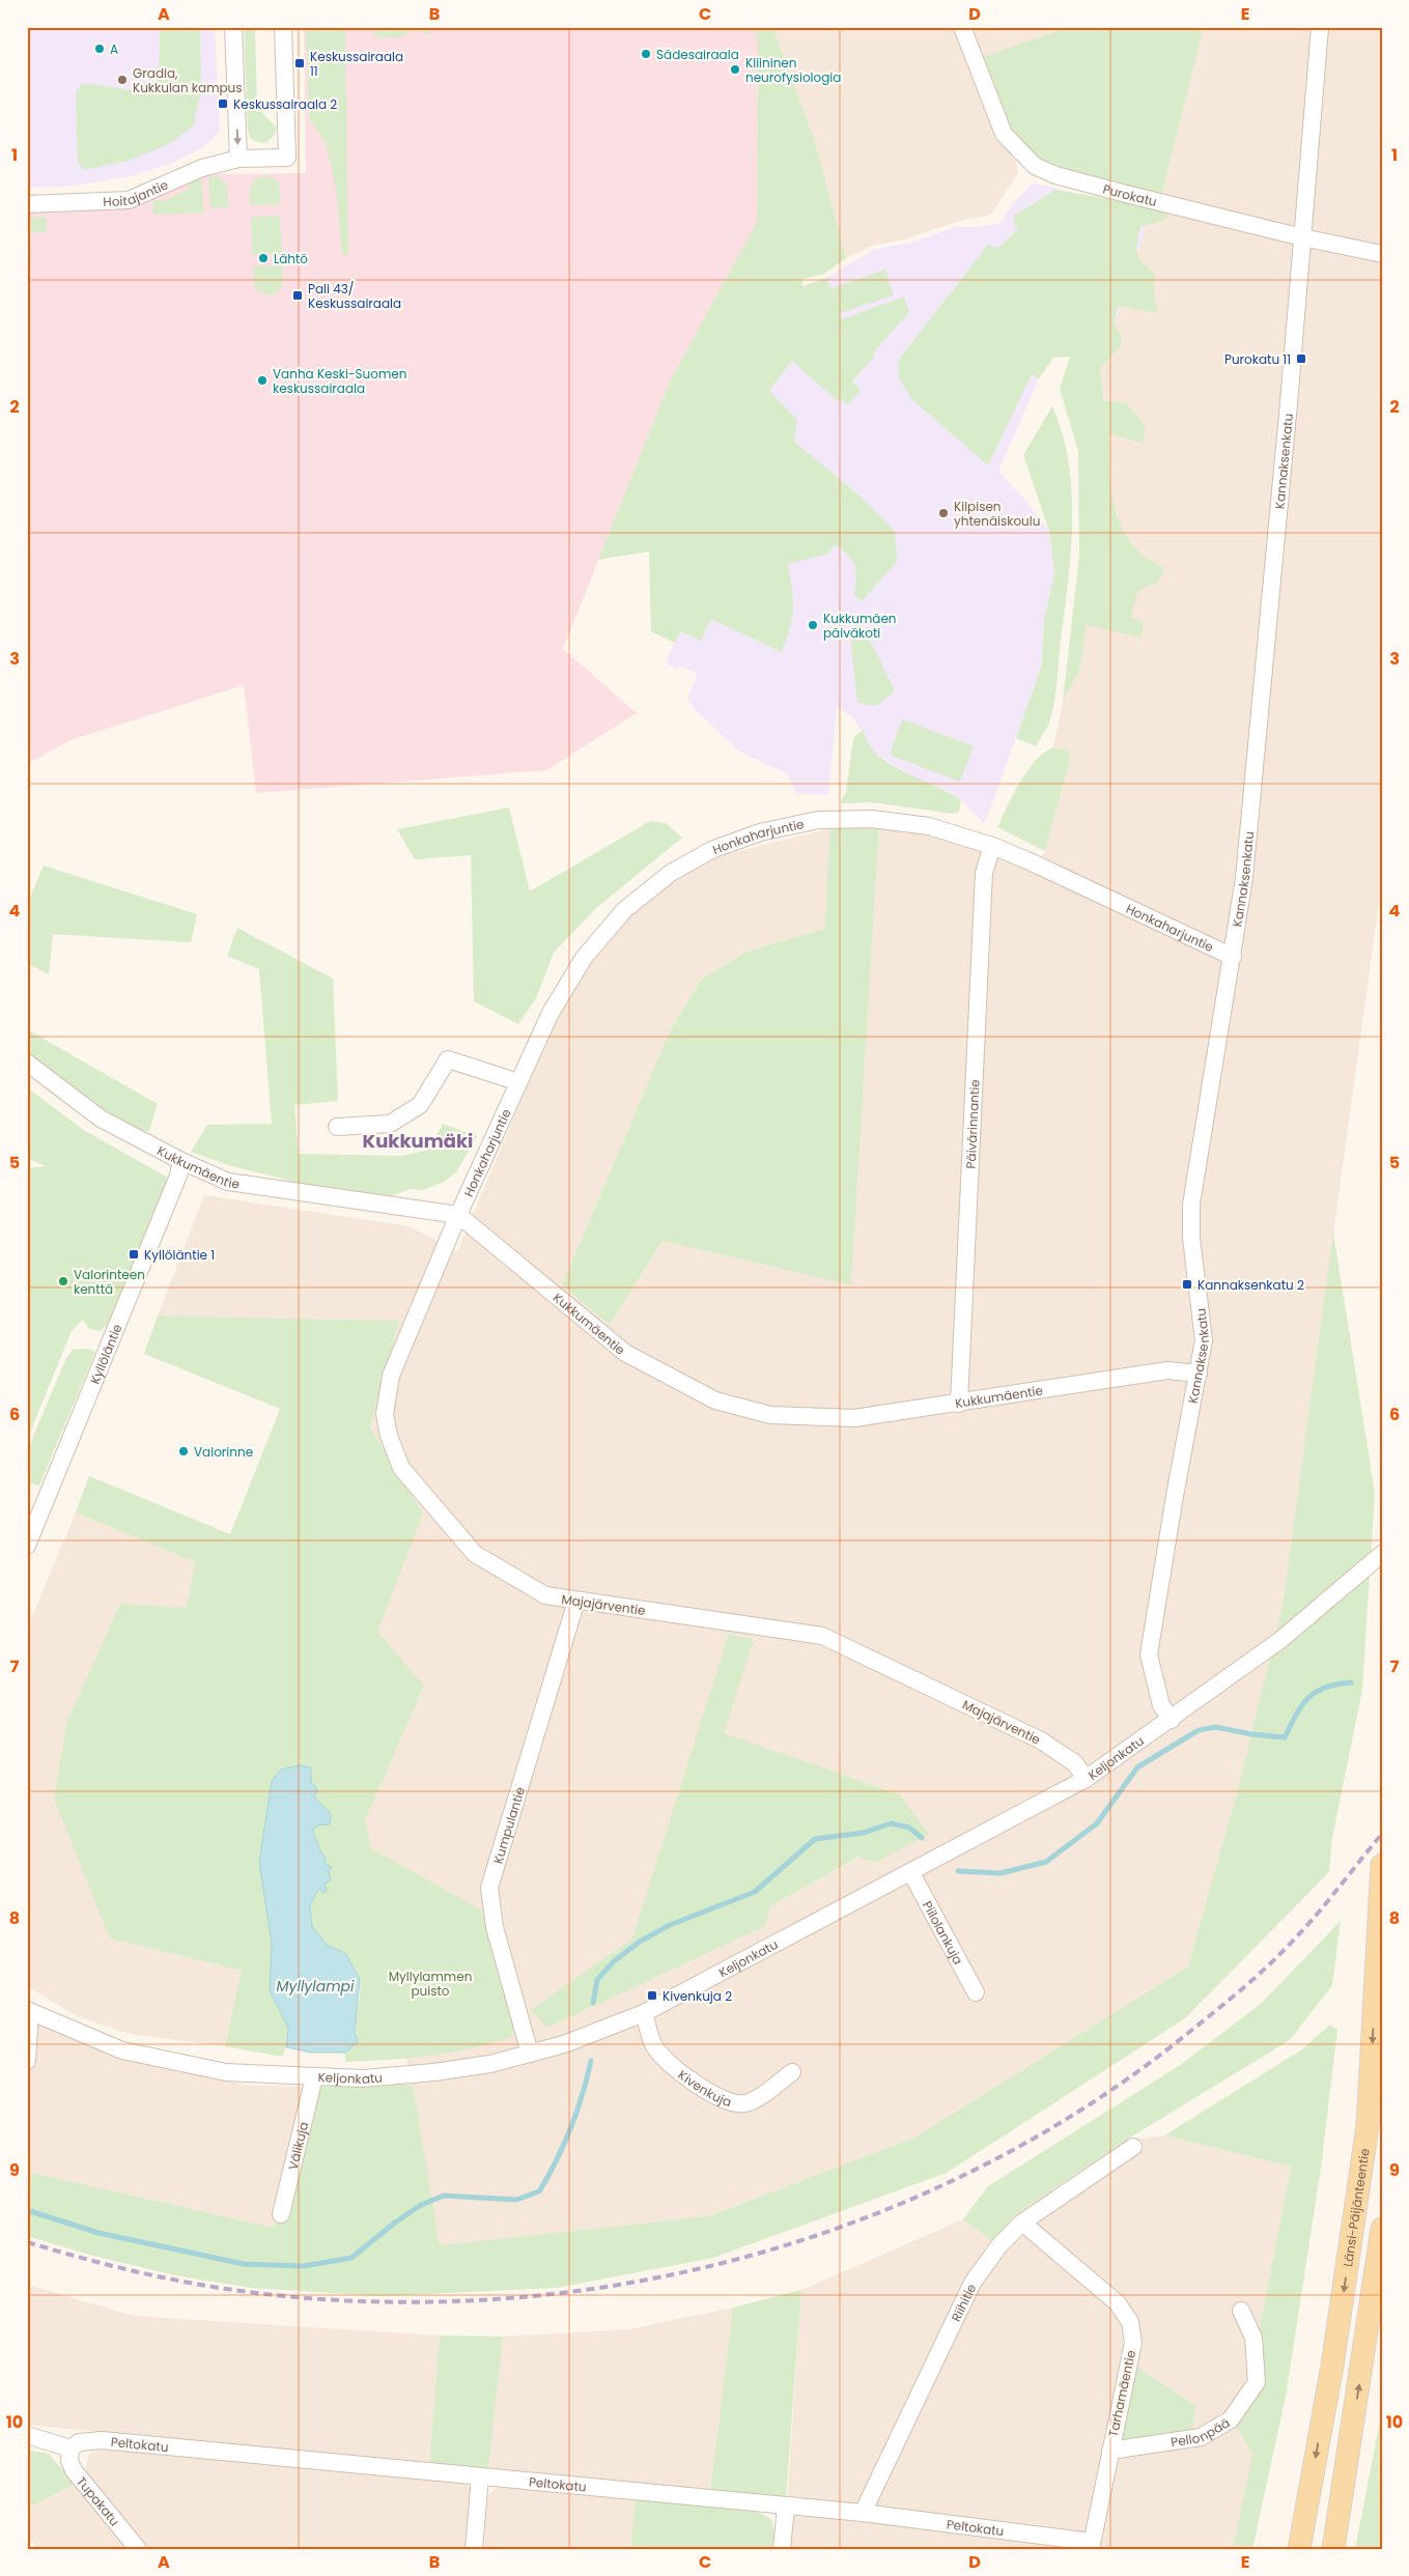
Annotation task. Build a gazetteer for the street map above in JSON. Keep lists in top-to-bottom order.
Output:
{
  "streets": {
    "main road": ["Länsi-Päijänteentie"],
    "street": [
      "Hoitajantie",
      "Purokatu",
      "Kannaksenkatu",
      "Honkaharjuntie",
      "Päivärinnantie",
      "Kukkumäentie",
      "Kyllöläntie",
      "Majajärventie",
      "Keljonkatu",
      "Kumpulantie",
      "Piilolankuja",
      "Kivenkuja",
      "Välikuja",
      "Riihitie",
      "Tarhamäentie",
      "Pellonpää",
      "Peltokatu",
      "Tupakatu"
    ]
  },
  "crossings": [
    ["Purokatu", "Kannaksenkatu"],
    ["Kannaksenkatu", "Honkaharjuntie"],
    ["Kannaksenkatu", "Kukkumäentie"],
    ["Kannaksenkatu", "Keljonkatu"],
    ["Honkaharjuntie", "Päivärinnantie"],
    ["Honkaharjuntie", "Kukkumäentie"],
    ["Honkaharjuntie", "Majajärventie"],
    ["Päivärinnantie", "Kukkumäentie"],
    ["Kukkumäentie", "Kyllöläntie"],
    ["Kukkumäentie", "Majajärventie"],
    ["Majajärventie", "Keljonkatu"],
    ["Majajärventie", "Kumpulantie"],
    ["Keljonkatu", "Kumpulantie"],
    ["Keljonkatu", "Piilolankuja"],
    ["Keljonkatu", "Kivenkuja"],
    ["Keljonkatu", "Välikuja"],
    ["Riihitie", "Tarhamäentie"],
    ["Riihitie", "Peltokatu"],
    ["Tarhamäentie", "Pellonpää"],
    ["Tarhamäentie", "Peltokatu"],
    ["Peltokatu", "Tupakatu"]
  ],
  "districts": ["Kukkumäki"],
  "water": ["Myllylampi"],
  "parks": ["Myllylammen puisto"],
  "places": {
    "other": [
      "A",
      "Sädesairaala",
      "Kliininen neurofysiologia",
      "Gradia, Kukkulan kampus",
      "Lähtö",
      "Vanha Keski-Suomen keskussairaala",
      "Kilpisen yhtenäiskoulu",
      "Kukkumäen päiväkoti",
      "Valorinteen kenttä",
      "Valorinne"
    ],
    "transit": [
      "Keskussairaala 11",
      "Keskussairaala 2",
      "Pali 43/ Keskussairaala",
      "Purokatu 11",
      "Kyllöläntie 1",
      "Kannaksenkatu 2",
      "Kivenkuja 2"
    ]
  },
  "grid": {
    "columns": [
      "A",
      "B",
      "C",
      "D",
      "E"
    ],
    "rows": [
      "1",
      "2",
      "3",
      "4",
      "5",
      "6",
      "7",
      "8",
      "9",
      "10"
    ]
  }
}
